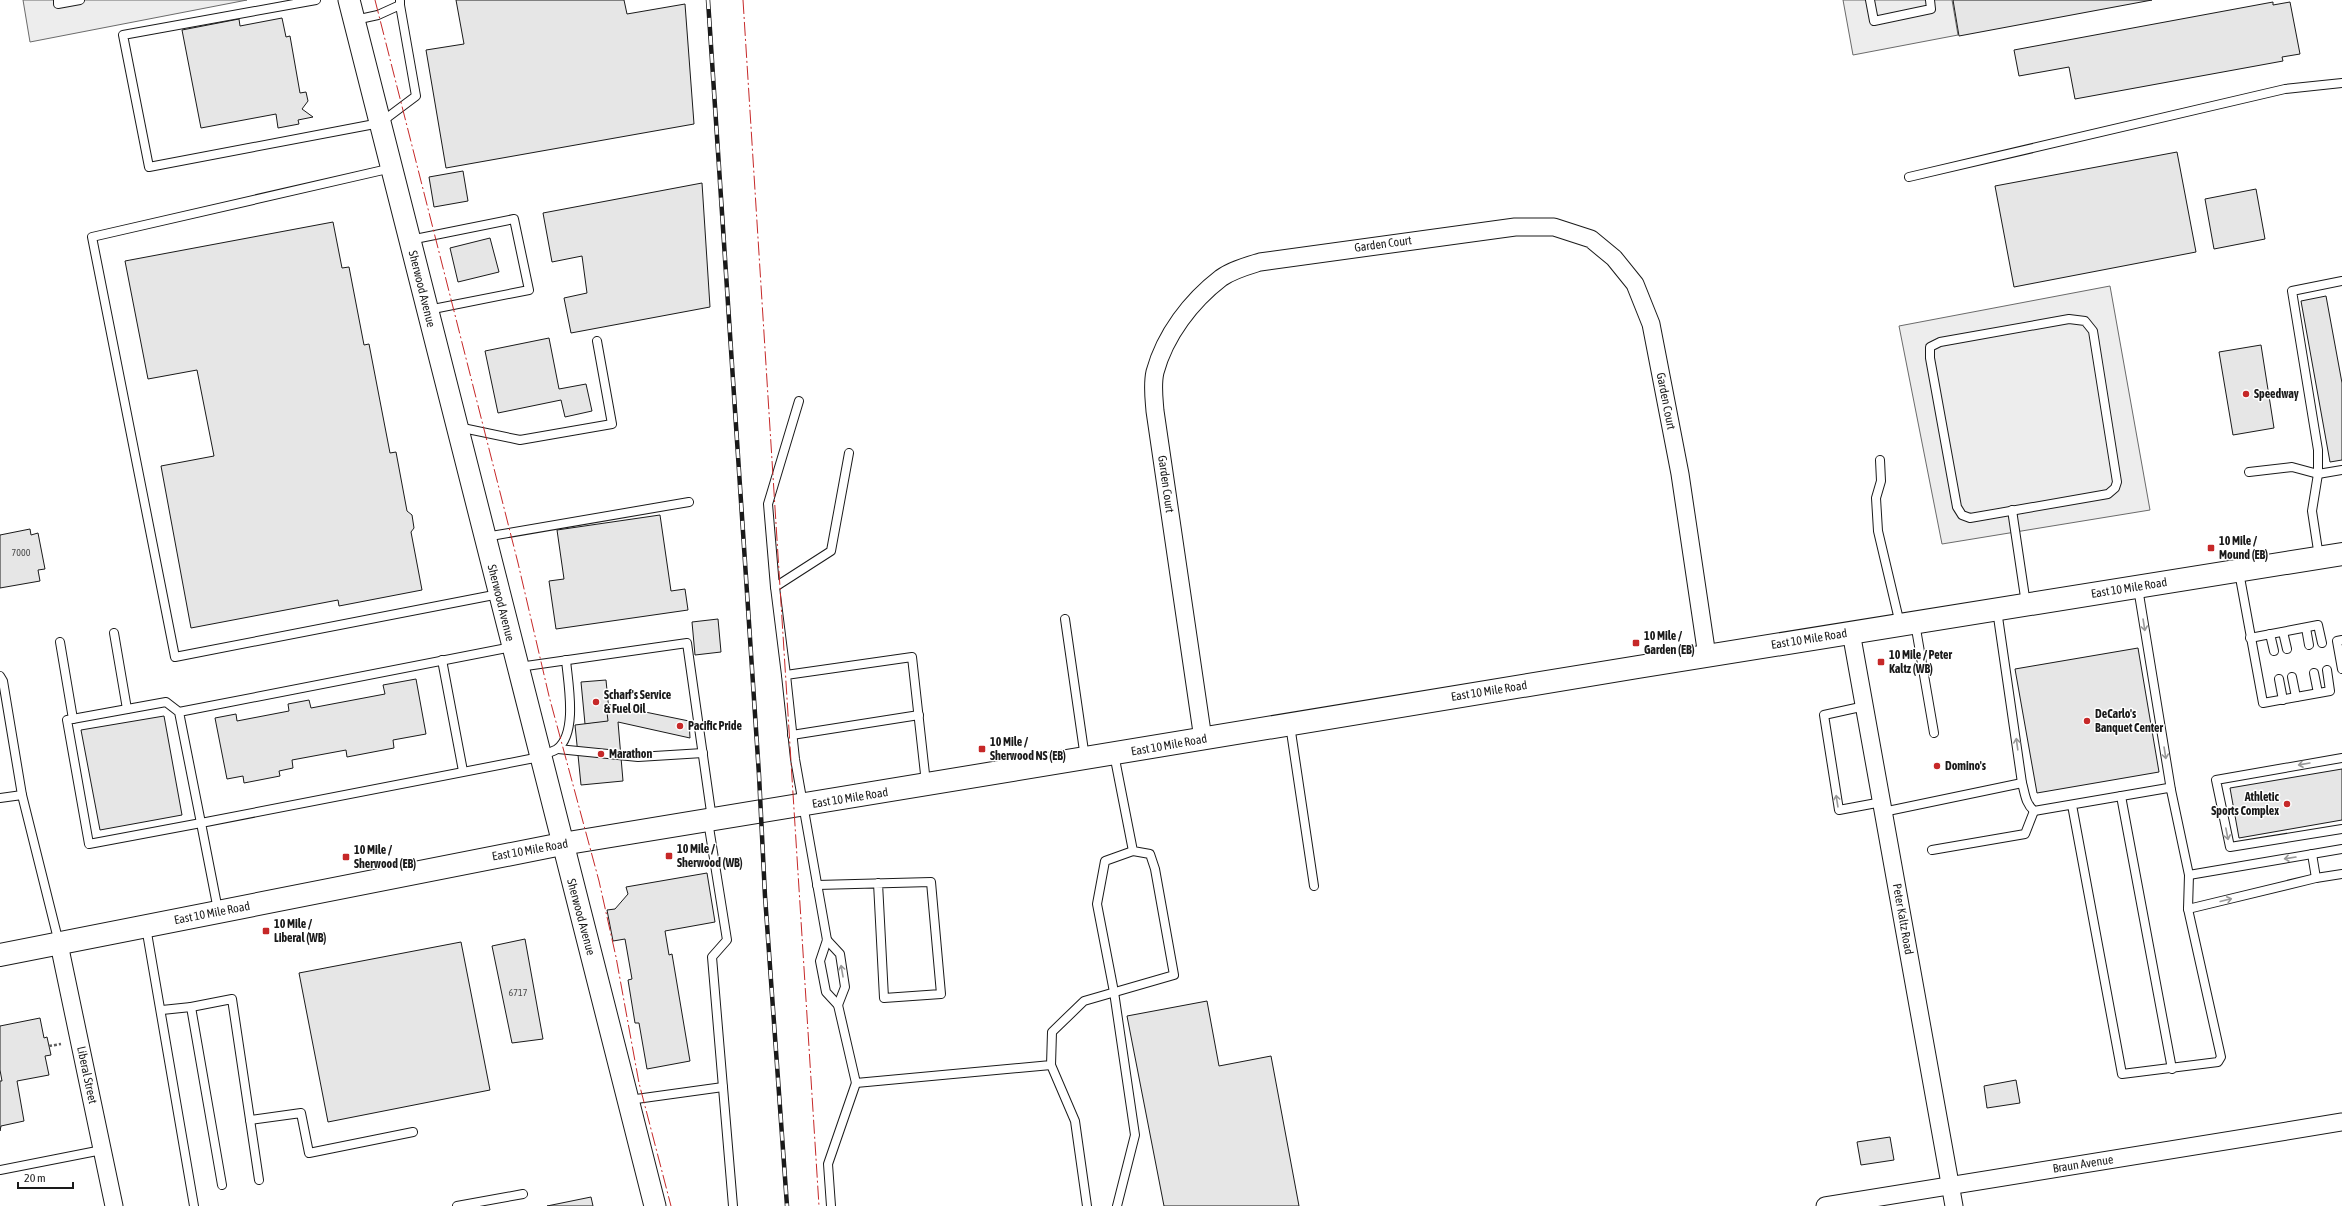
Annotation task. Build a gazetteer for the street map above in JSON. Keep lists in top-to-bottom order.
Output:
{
  "streets": {
    "main road": ["East 10 Mile Road"],
    "street": [
      "Garden Court",
      "Sherwood Avenue",
      "Peter Kaltz Road",
      "Liberal Street",
      "Braun Avenue"
    ]
  },
  "crossings": [
    ["Garden Court", "East 10 Mile Road"],
    ["Sherwood Avenue", "East 10 Mile Road"],
    ["East 10 Mile Road", "Peter Kaltz Road"],
    ["East 10 Mile Road", "Liberal Street"],
    ["Peter Kaltz Road", "Braun Avenue"]
  ],
  "places": {
    "other": [
      "Speedway",
      "Scharf's Service & Fuel Oil",
      "DeCarlo's Banquet Center",
      "Pacific Pride",
      "Marathon",
      "Domino's",
      "Athletic Sports Complex"
    ],
    "transit": [
      "10 Mile / Mound (EB)",
      "10 Mile / Garden (EB)",
      "10 Mile / Peter Kaltz (WB)",
      "10 Mile / Sherwood NS (EB)",
      "10 Mile / Sherwood (WB)",
      "10 Mile / Sherwood (EB)",
      "10 Mile / Liberal (WB)"
    ]
  },
  "house_numbers": ["7000", "6717"],
  "scale_bar": "20 m"
}
